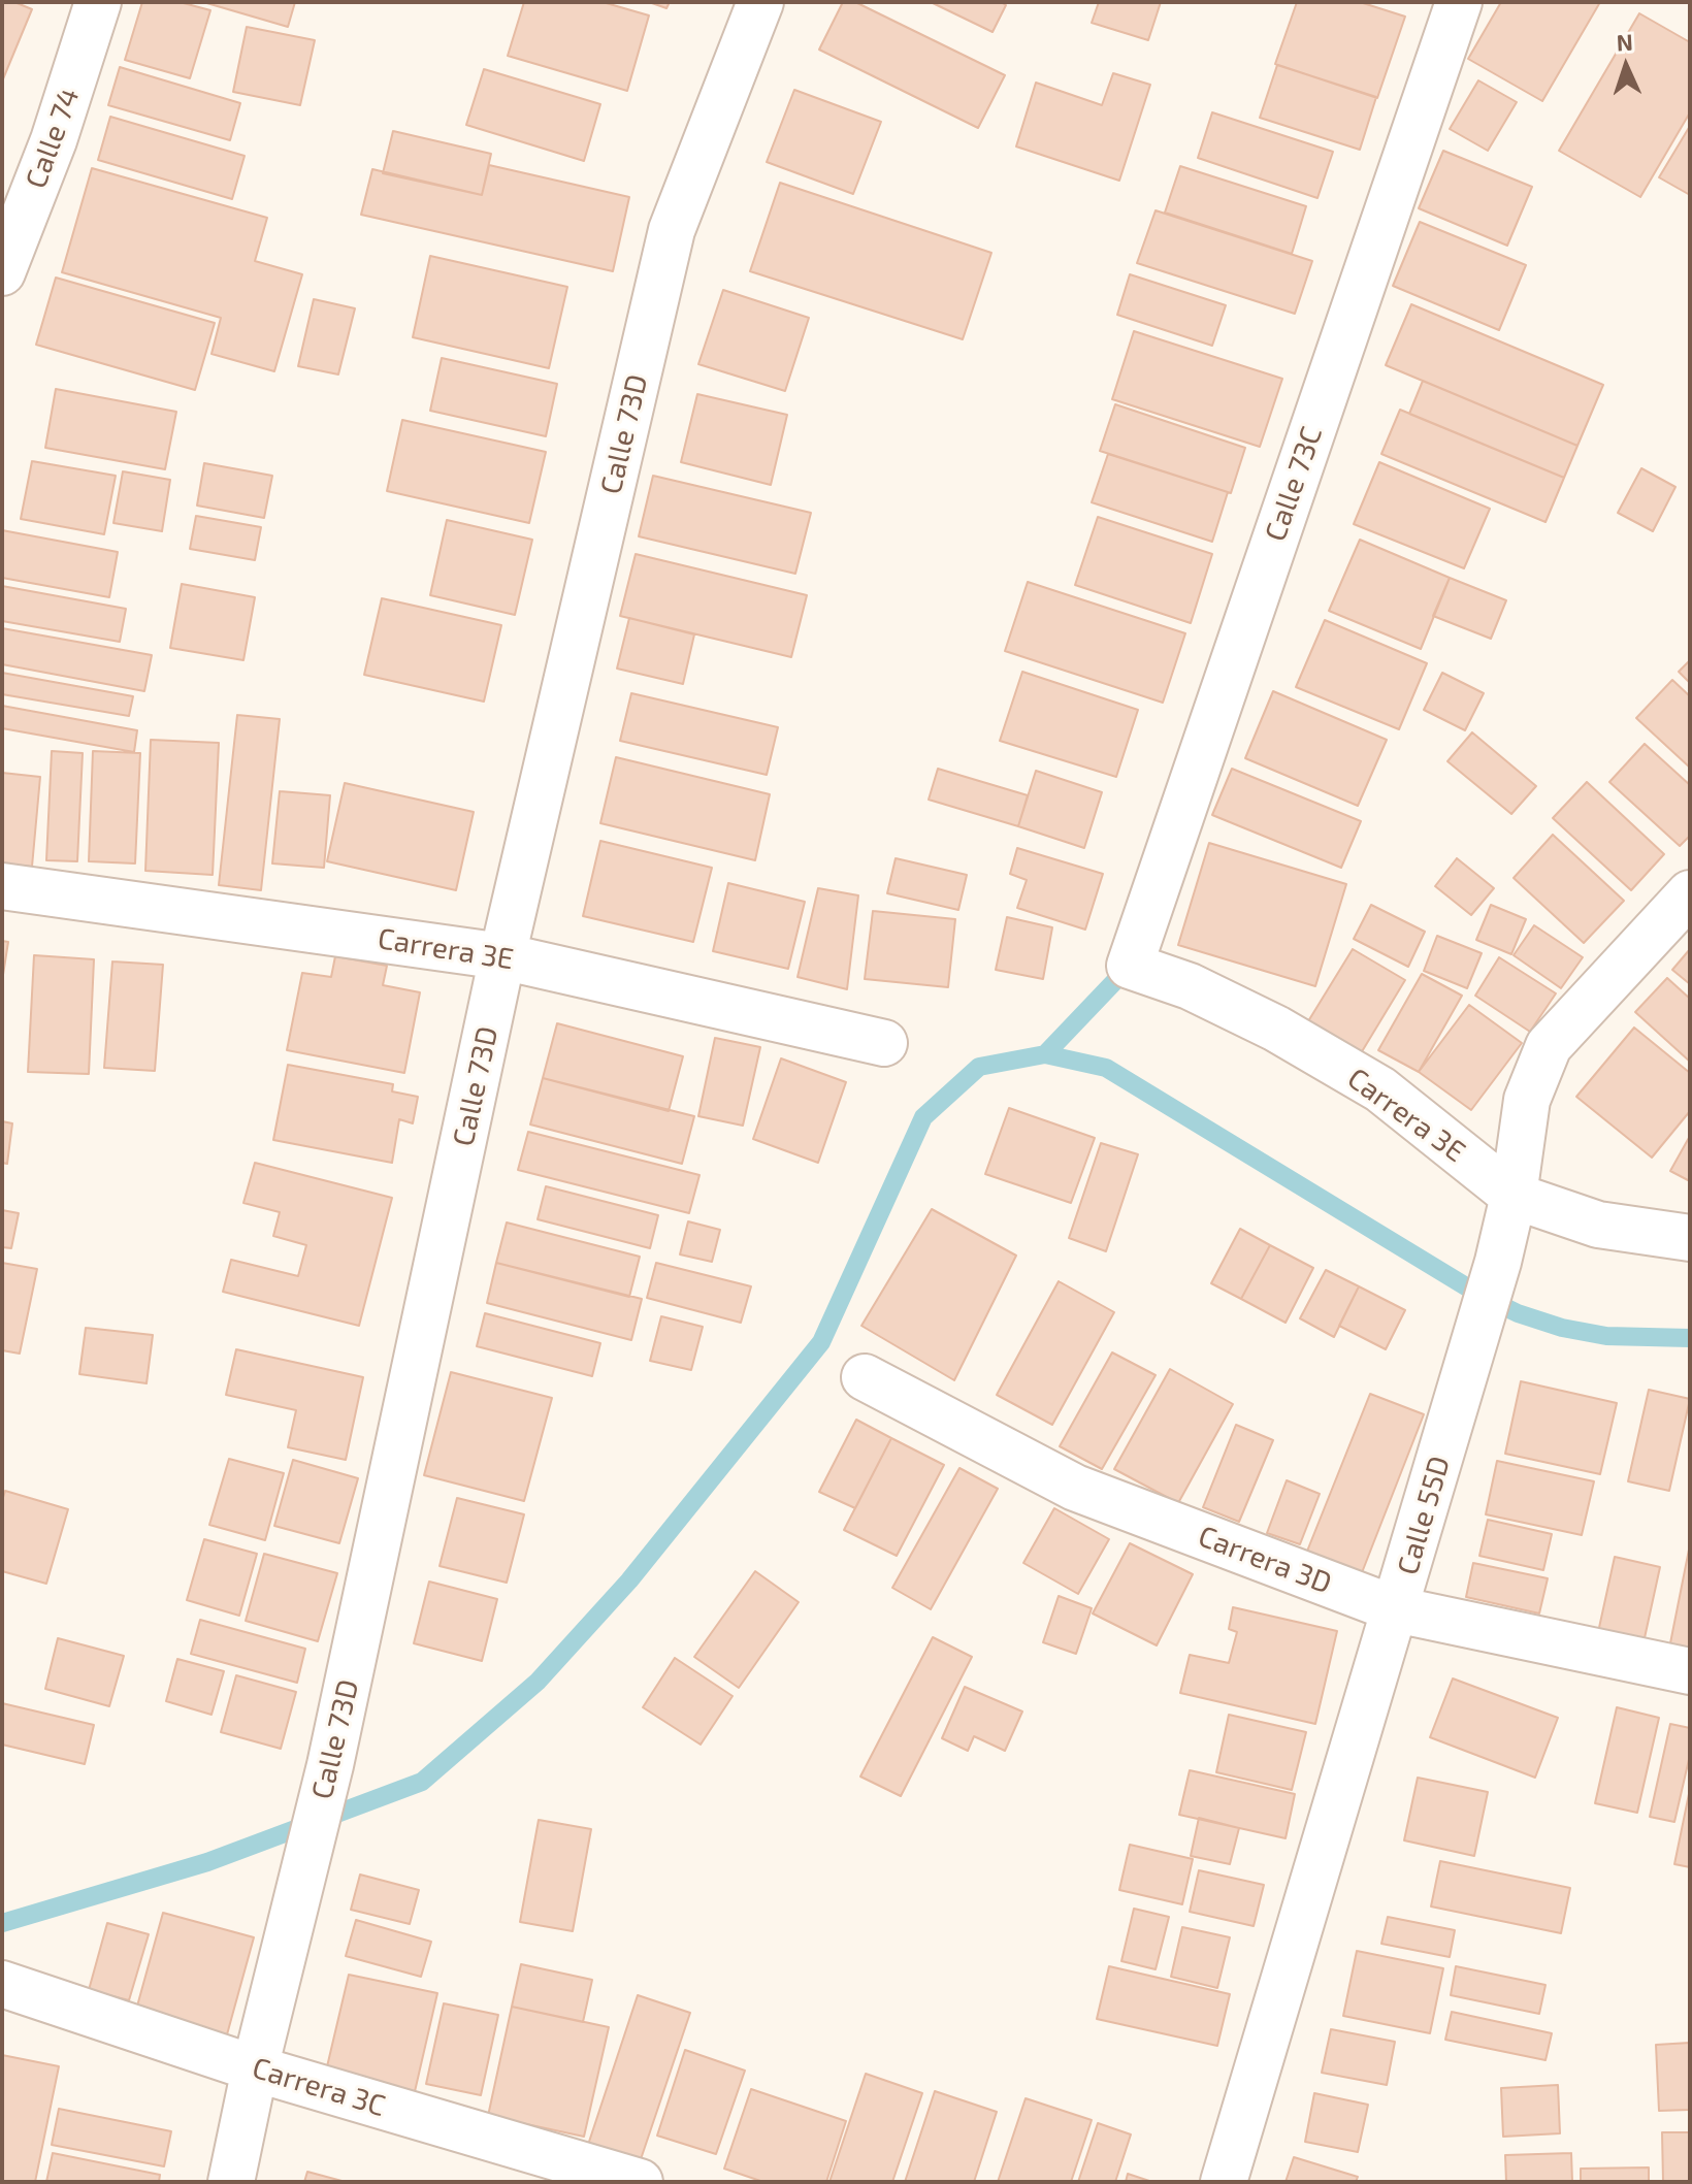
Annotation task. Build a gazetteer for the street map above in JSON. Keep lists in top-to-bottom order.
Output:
{
  "streets": {
    "street": [
      "Calle 74",
      "Calle 73D",
      "Calle 73C",
      "Carrera 3E",
      "Calle 55D",
      "Carrera 3D",
      "Carrera 3C"
    ]
  },
  "crossings": [
    ["Calle 73D", "Carrera 3E"],
    ["Calle 73D", "Carrera 3C"],
    ["Calle 73C", "Carrera 3E"],
    ["Carrera 3E", "Calle 55D"],
    ["Calle 55D", "Carrera 3D"]
  ],
  "north": "top"
}
